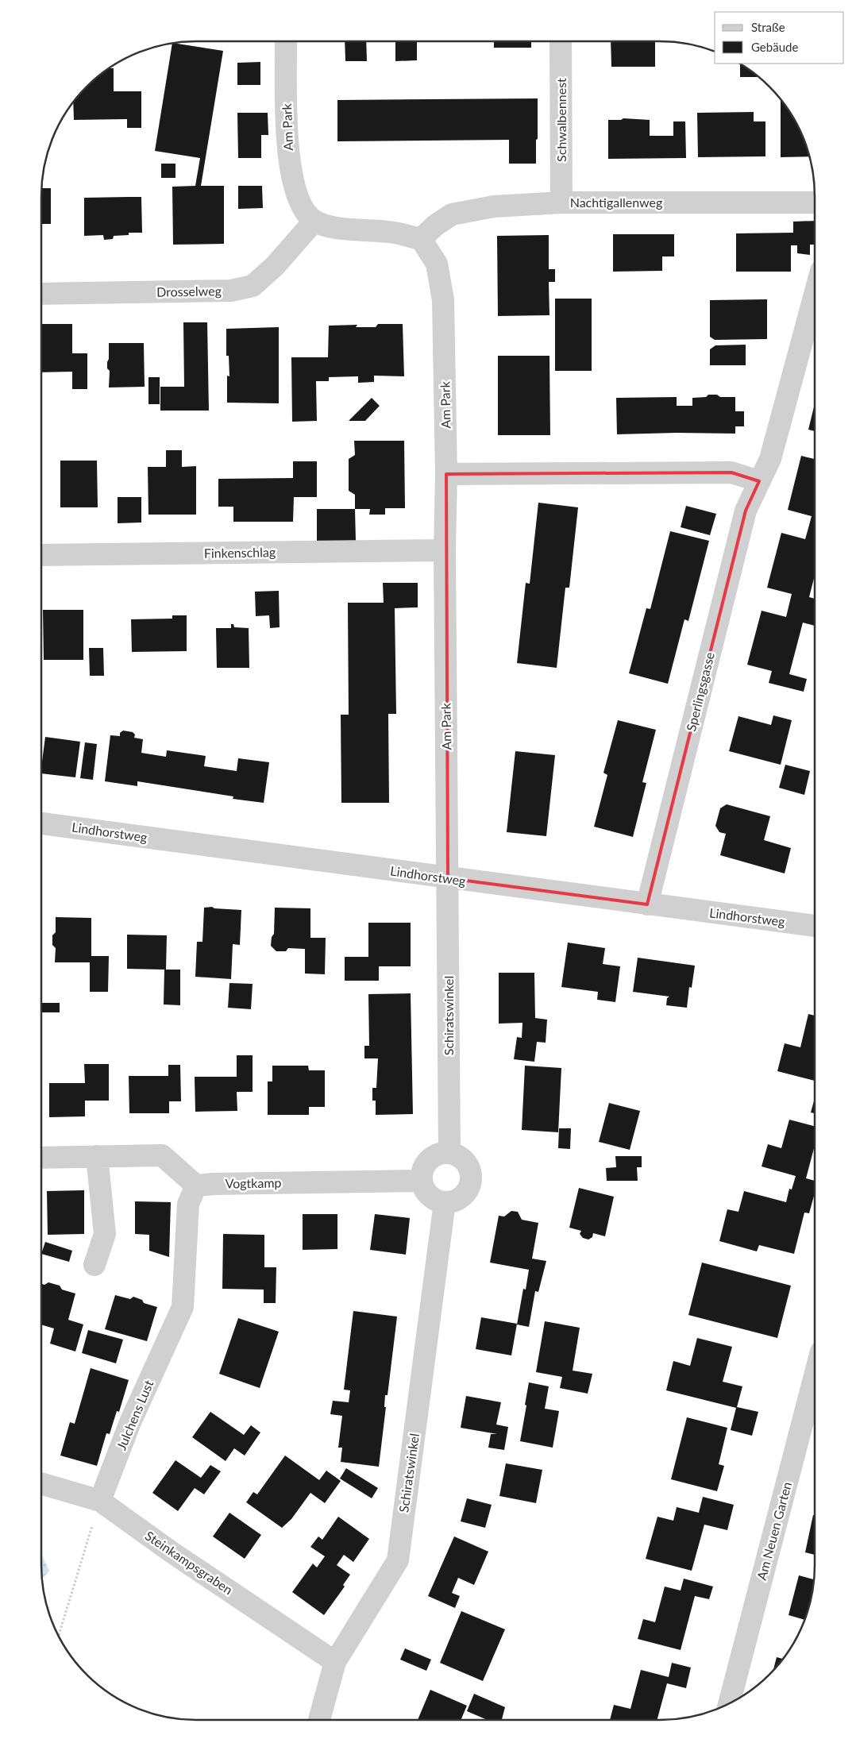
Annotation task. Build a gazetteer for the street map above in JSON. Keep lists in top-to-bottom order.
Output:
{
  "streets": {
    "street": [
      "Schwalbennest",
      "Am Park",
      "Nachtigallenweg",
      "Drosselweg",
      "Finkenschlag",
      "Sperlingsgasse",
      "Lindhorstweg",
      "Schiratswinkel",
      "Vogtkamp",
      "Julchens Lust",
      "Am Neuen Garten",
      "Steinkampsgraben"
    ]
  },
  "crossings": [
    ["Schwalbennest", "Nachtigallenweg"],
    ["Am Park", "Nachtigallenweg"],
    ["Am Park", "Drosselweg"],
    ["Am Park", "Finkenschlag"],
    ["Am Park", "Lindhorstweg"],
    ["Am Park", "Schiratswinkel"],
    ["Sperlingsgasse", "Lindhorstweg"],
    ["Lindhorstweg", "Schiratswinkel"],
    ["Schiratswinkel", "Vogtkamp"],
    ["Schiratswinkel", "Steinkampsgraben"],
    ["Vogtkamp", "Julchens Lust"],
    ["Julchens Lust", "Steinkampsgraben"]
  ],
  "legend": ["Straße", "Gebäude"]
}
